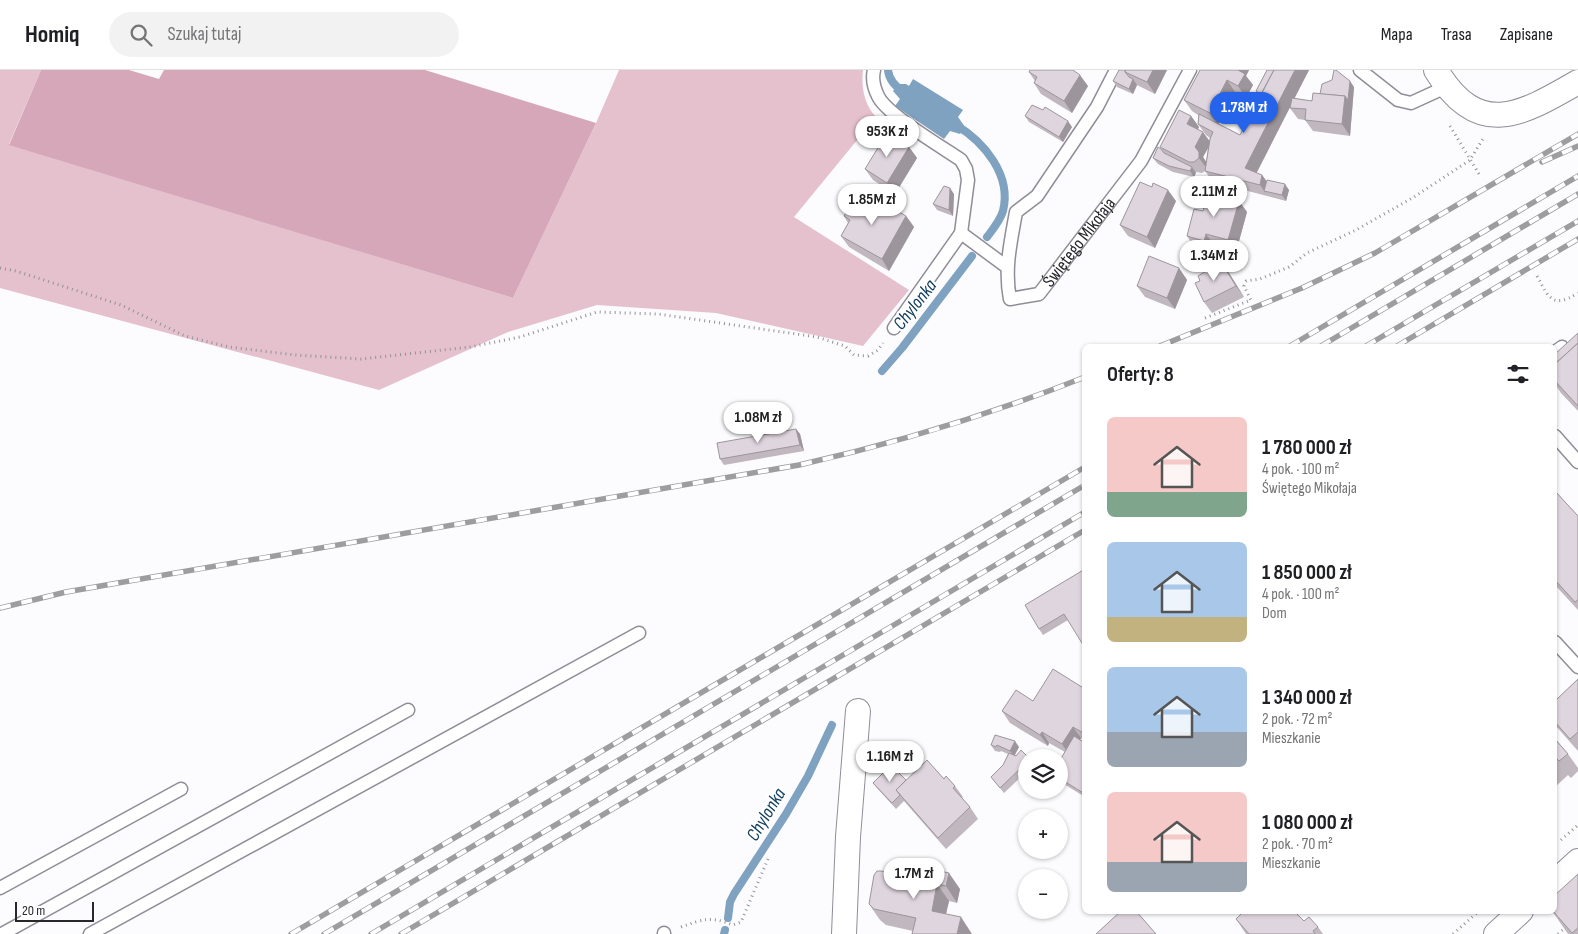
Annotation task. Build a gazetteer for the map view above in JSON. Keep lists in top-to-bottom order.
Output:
{
  "streets": {
    "lane": ["Świętego Mikołaja"]
  },
  "water": ["Chylonka"],
  "scale_bar": "20 m",
  "page": {
    "header": "Homiq",
    "search": "Szukaj tutaj",
    "nav": ["Mapa", "Trasa", "Zapisane"],
    "price": [
      "1.78M zł",
      "953K zł",
      "2.11M zł",
      "1.85M zł",
      "1.34M zł",
      "1.08M zł",
      "1.16M zł",
      "1.7M zł"
    ],
    "heading": "Oferty: 8",
    "list": [
      {
        "name": "1 780 000 zł",
        "note": "4 pok. · 100 m² · Świętego Mikołaja"
      },
      {
        "name": "1 850 000 zł",
        "note": "4 pok. · 100 m² · Dom"
      },
      {
        "name": "1 340 000 zł",
        "note": "2 pok. · 72 m² · Mieszkanie"
      },
      {
        "name": "1 080 000 zł",
        "note": "2 pok. · 70 m² · Mieszkanie"
      }
    ],
    "map_buttons": ["+", "−"],
    "scale": "20 m"
  }
}
